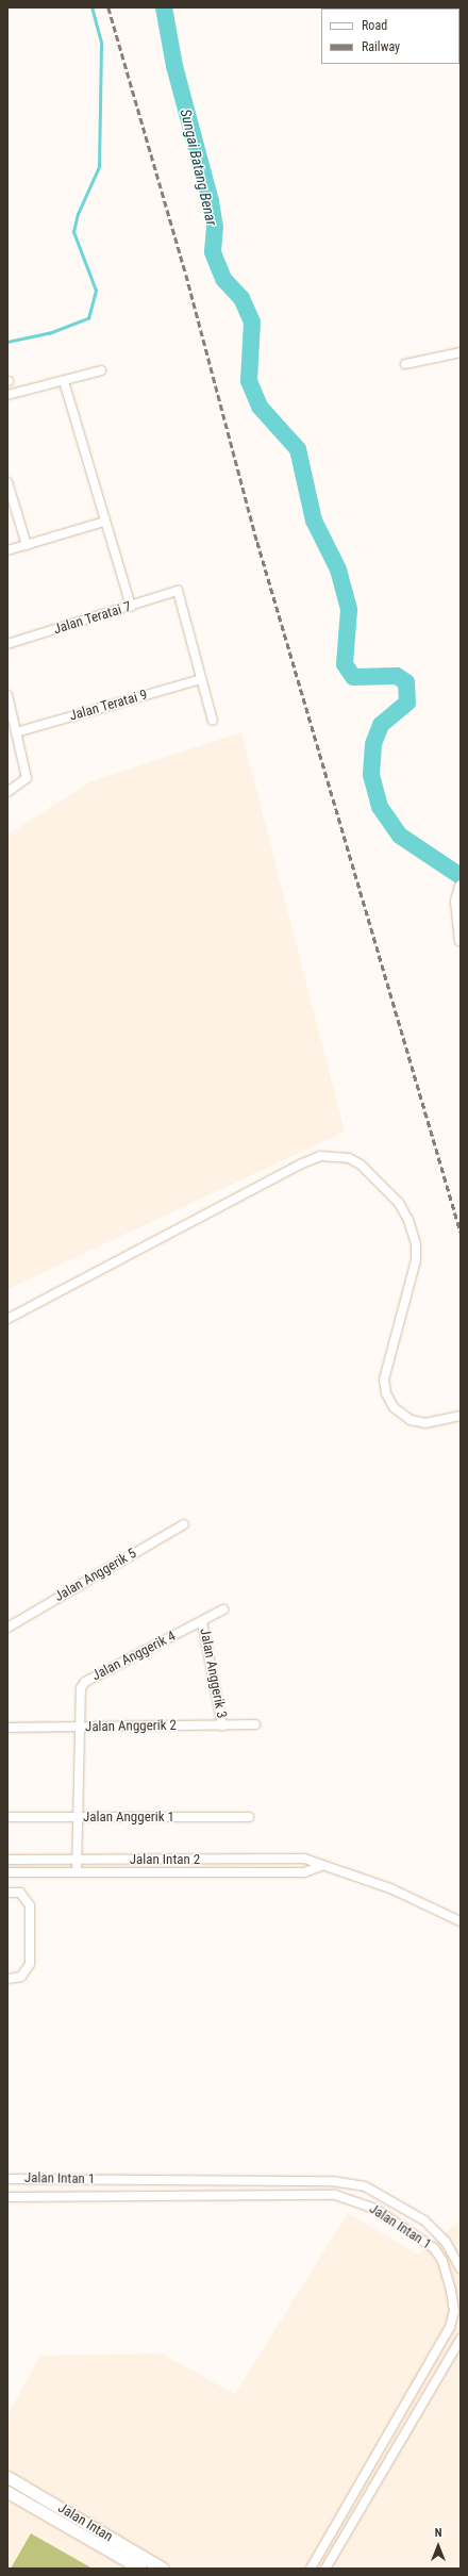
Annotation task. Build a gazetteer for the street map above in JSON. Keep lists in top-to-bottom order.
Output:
{
  "streets": {
    "street": [
      "Jalan Teratai 7",
      "Jalan Teratai 9",
      "Jalan Anggerik 5",
      "Jalan Anggerik 4",
      "Jalan Anggerik 3",
      "Jalan Anggerik 2",
      "Jalan Anggerik 1",
      "Jalan Intan 2",
      "Jalan Intan 1",
      "Jalan Intan"
    ]
  },
  "crossings": [
    ["Jalan Teratai 7", "Jalan Teratai 9"],
    ["Jalan Anggerik 4", "Jalan Anggerik 3"],
    ["Jalan Anggerik 4", "Jalan Anggerik 2"],
    ["Jalan Anggerik 3", "Jalan Anggerik 2"]
  ],
  "water": ["Sungai Batang Benar"],
  "legend": ["Road", "Railway"],
  "north": "top"
}
